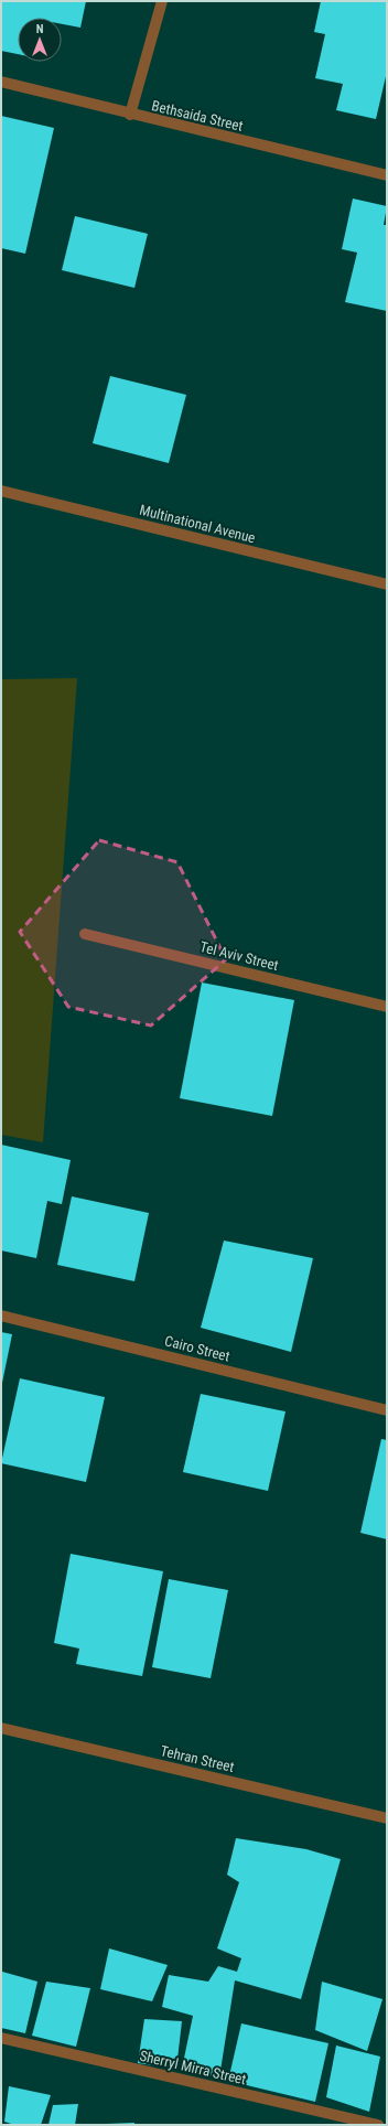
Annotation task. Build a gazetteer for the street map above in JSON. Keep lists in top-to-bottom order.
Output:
{
  "streets": {
    "street": [
      "Bethsaida Street",
      "Multinational Avenue",
      "Tel Aviv Street",
      "Cairo Street",
      "Tehran Street",
      "Sherryl Mirra Street"
    ]
  },
  "north": "top"
}
